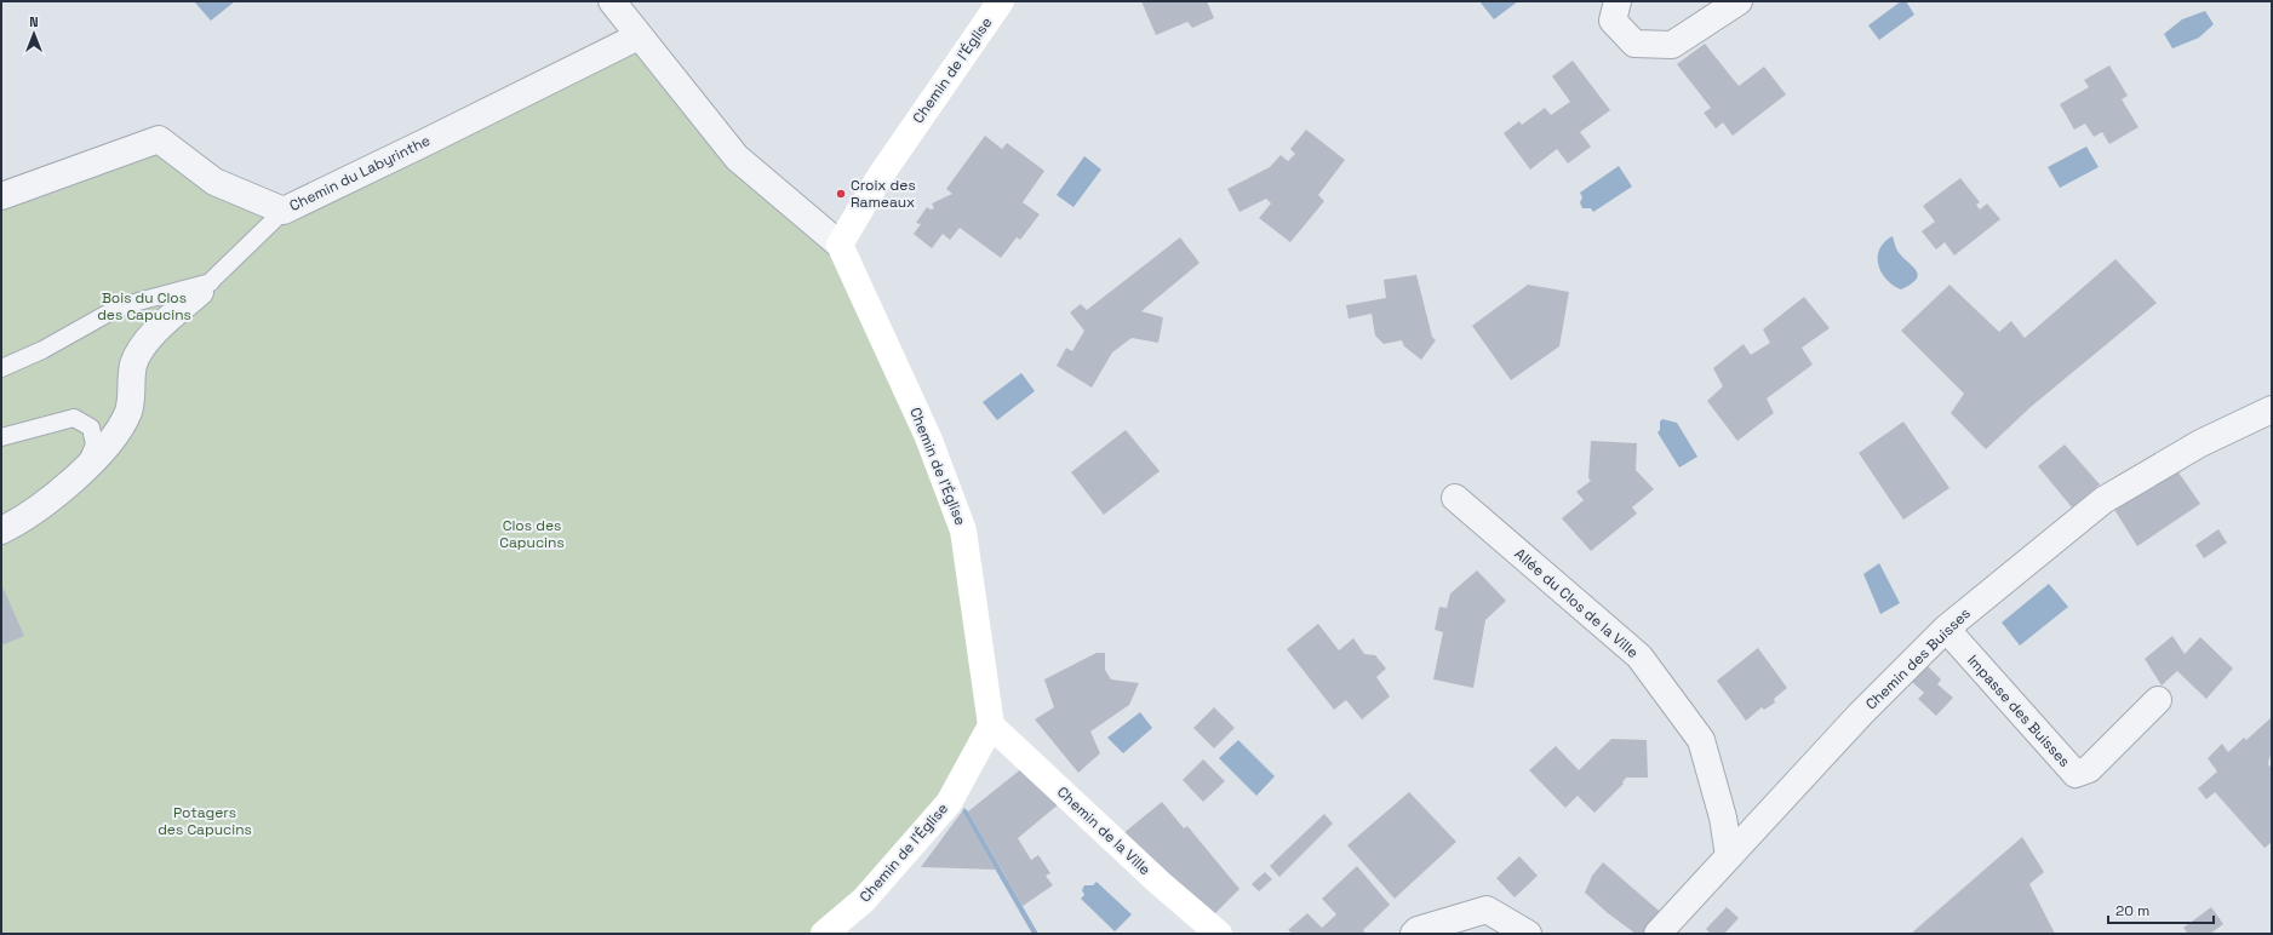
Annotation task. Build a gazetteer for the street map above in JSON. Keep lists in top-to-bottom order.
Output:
{
  "streets": {
    "street": [
      "Chemin de l'Église",
      "Chemin du Labyrinthe",
      "Allée du Clos de la Ville",
      "Chemin des Buisses",
      "Impasse des Buisses",
      "Chemin de la Ville"
    ]
  },
  "crossings": [
    ["Chemin de l'Église", "Chemin de la Ville"],
    ["Allée du Clos de la Ville", "Chemin des Buisses"],
    ["Chemin des Buisses", "Impasse des Buisses"]
  ],
  "parks": ["Bois du Clos des Capucins", "Clos des Capucins", "Potagers des Capucins"],
  "places": ["Croix des Rameaux"],
  "scale_bar": "20 m",
  "north": "top"
}
